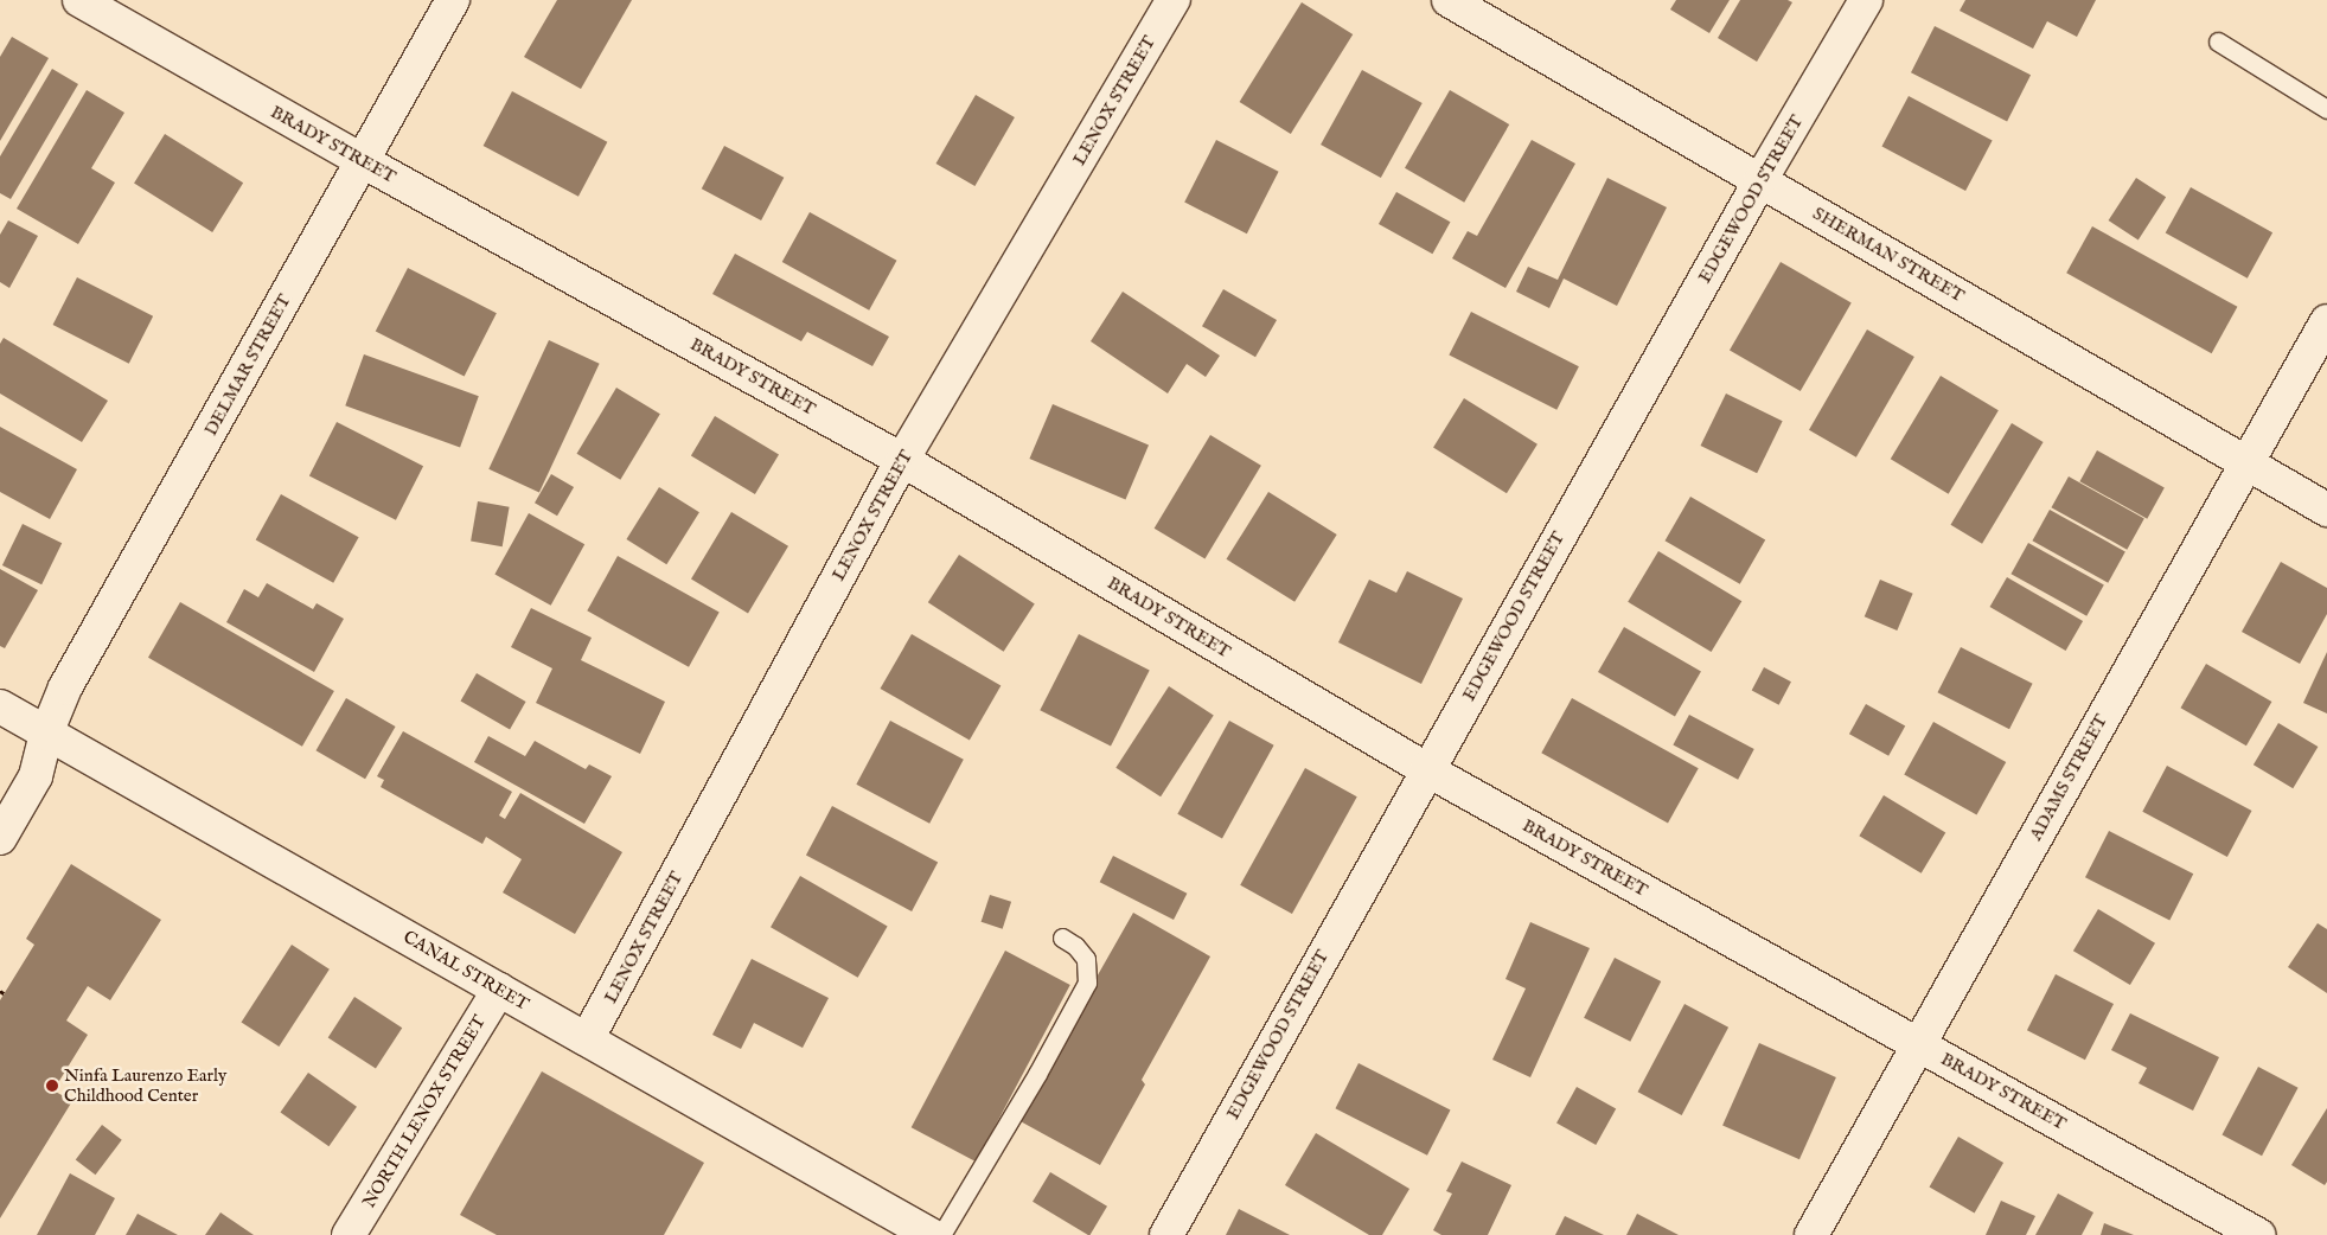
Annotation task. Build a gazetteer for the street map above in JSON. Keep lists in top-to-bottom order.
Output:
{
  "streets": {
    "street": [
      "LENOX STREET",
      "BRADY STREET",
      "EDGEWOOD STREET",
      "SHERMAN STREET",
      "DELMAR STREET",
      "ADAMS STREET",
      "CANAL STREET",
      "NORTH LENOX STREET"
    ]
  },
  "crossings": [
    ["LENOX STREET", "BRADY STREET"],
    ["LENOX STREET", "CANAL STREET"],
    ["BRADY STREET", "EDGEWOOD STREET"],
    ["BRADY STREET", "DELMAR STREET"],
    ["BRADY STREET", "ADAMS STREET"],
    ["EDGEWOOD STREET", "SHERMAN STREET"],
    ["SHERMAN STREET", "ADAMS STREET"],
    ["DELMAR STREET", "CANAL STREET"],
    ["CANAL STREET", "NORTH LENOX STREET"]
  ],
  "places": ["Ninfa Laurenzo Early Childhood Center"]
}
